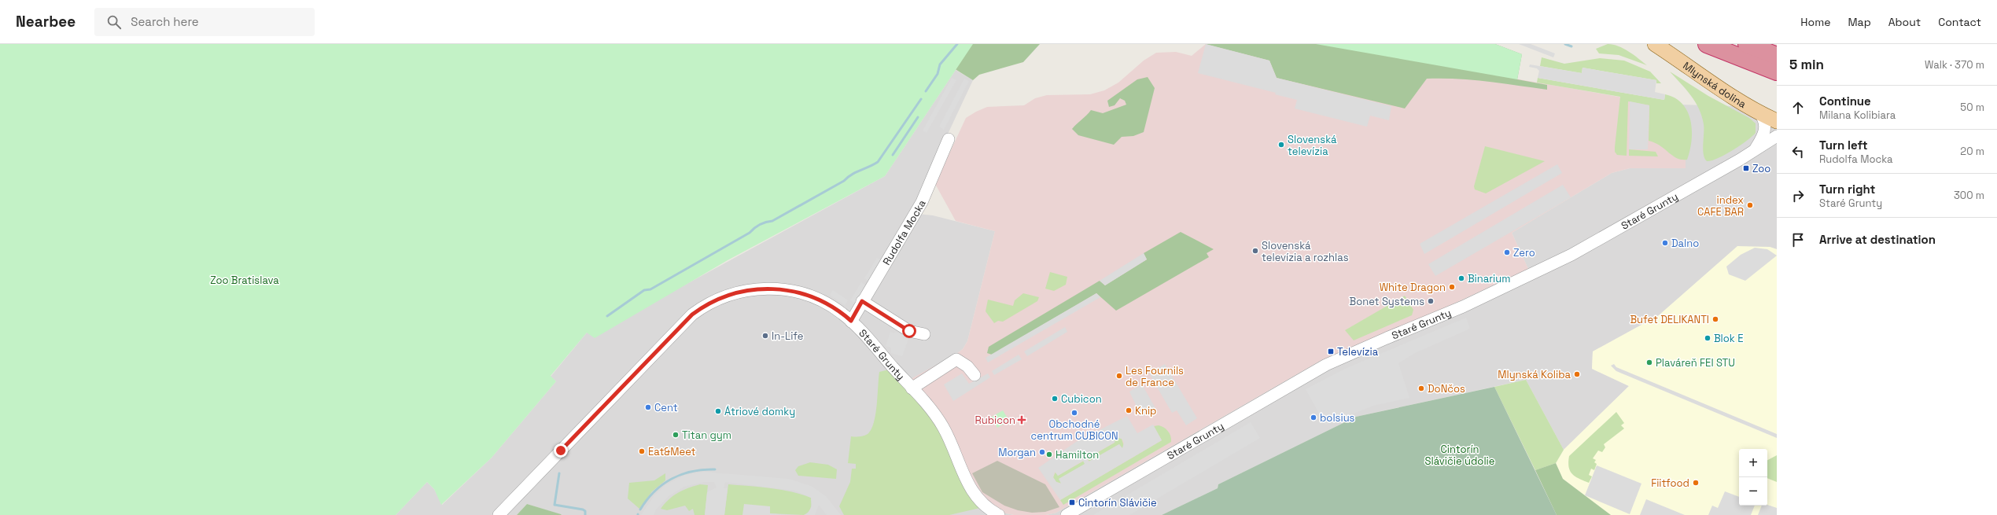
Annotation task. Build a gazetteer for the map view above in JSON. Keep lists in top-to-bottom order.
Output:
{
  "streets": {
    "main road": ["Mlynská dolina"],
    "street": ["Staré Grunty", "Rudolfa Mocka"]
  },
  "crossings": [
    ["Staré Grunty", "Rudolfa Mocka"]
  ],
  "parks": ["Zoo Bratislava", "Cintorín Slávičie údolie"],
  "places": {
    "other": [
      "Slovenská televízia",
      "index CAFE BAR",
      "Dalno",
      "Slovenská televízia a rozhlas",
      "Zero",
      "Binarium",
      "White Dragon",
      "Bonet Systems",
      "Bufet DELIKANTI",
      "In-Life",
      "Blok E",
      "Plaváreň FEI STU",
      "Mlynská Koliba",
      "Les Fournils de France",
      "DoNčos",
      "Cubicon",
      "Cent",
      "Knip",
      "Átriové domky",
      "Obchodné centrum CUBICON",
      "bolsius",
      "Titan gym",
      "Eat&Meet",
      "Morgan",
      "Hamilton",
      "Fiitfood"
    ],
    "transit": ["Zoo", "Televízia", "Cintorín Slávičie"],
    "health": ["Rubicon"]
  },
  "page": {
    "header": "Nearbee",
    "search": "Search here",
    "nav": [
      "Home",
      "Map",
      "About",
      "Contact"
    ],
    "heading": ["5 min", "Walk · 370 m"],
    "list": [
      ["Continue", "Milana Kolibiara", "50 m"],
      ["Turn left", "Rudolfa Mocka", "20 m"],
      ["Turn right", "Staré Grunty", "300 m"],
      "Arrive at destination"
    ],
    "map_buttons": ["+", "−"]
  }
}
